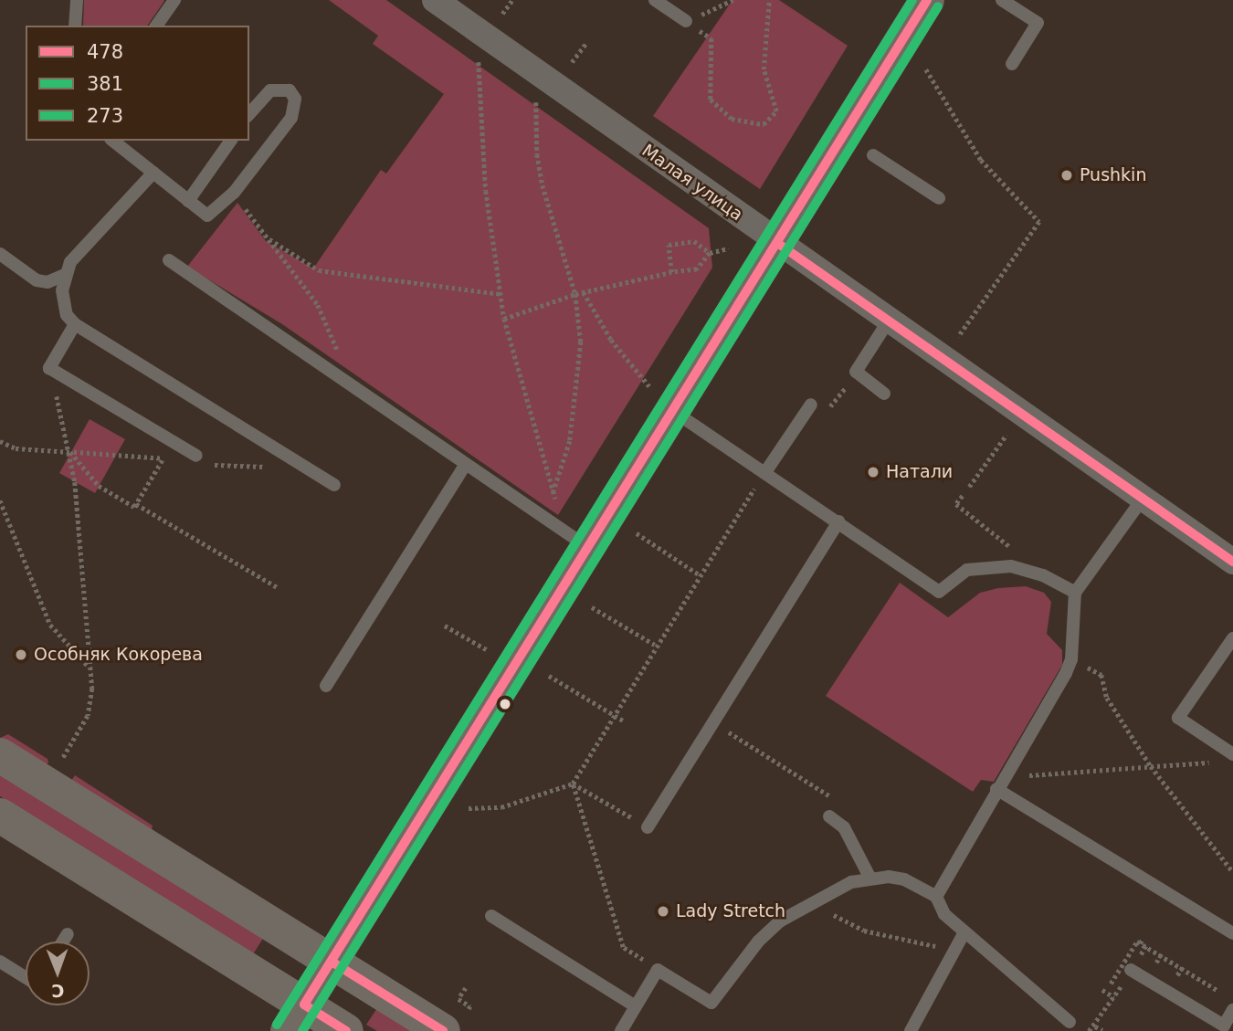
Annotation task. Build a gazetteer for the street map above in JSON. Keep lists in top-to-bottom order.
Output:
{
  "streets": {
    "street": ["Малая улица"]
  },
  "places": [
    "Pushkin",
    "Натали",
    "Особняк Кокорева",
    "Lady Stretch"
  ],
  "lines": ["transit line 478", "transit line 273", "transit line 381"],
  "legend": ["478", "381", "273"],
  "north": "bottom"
}
